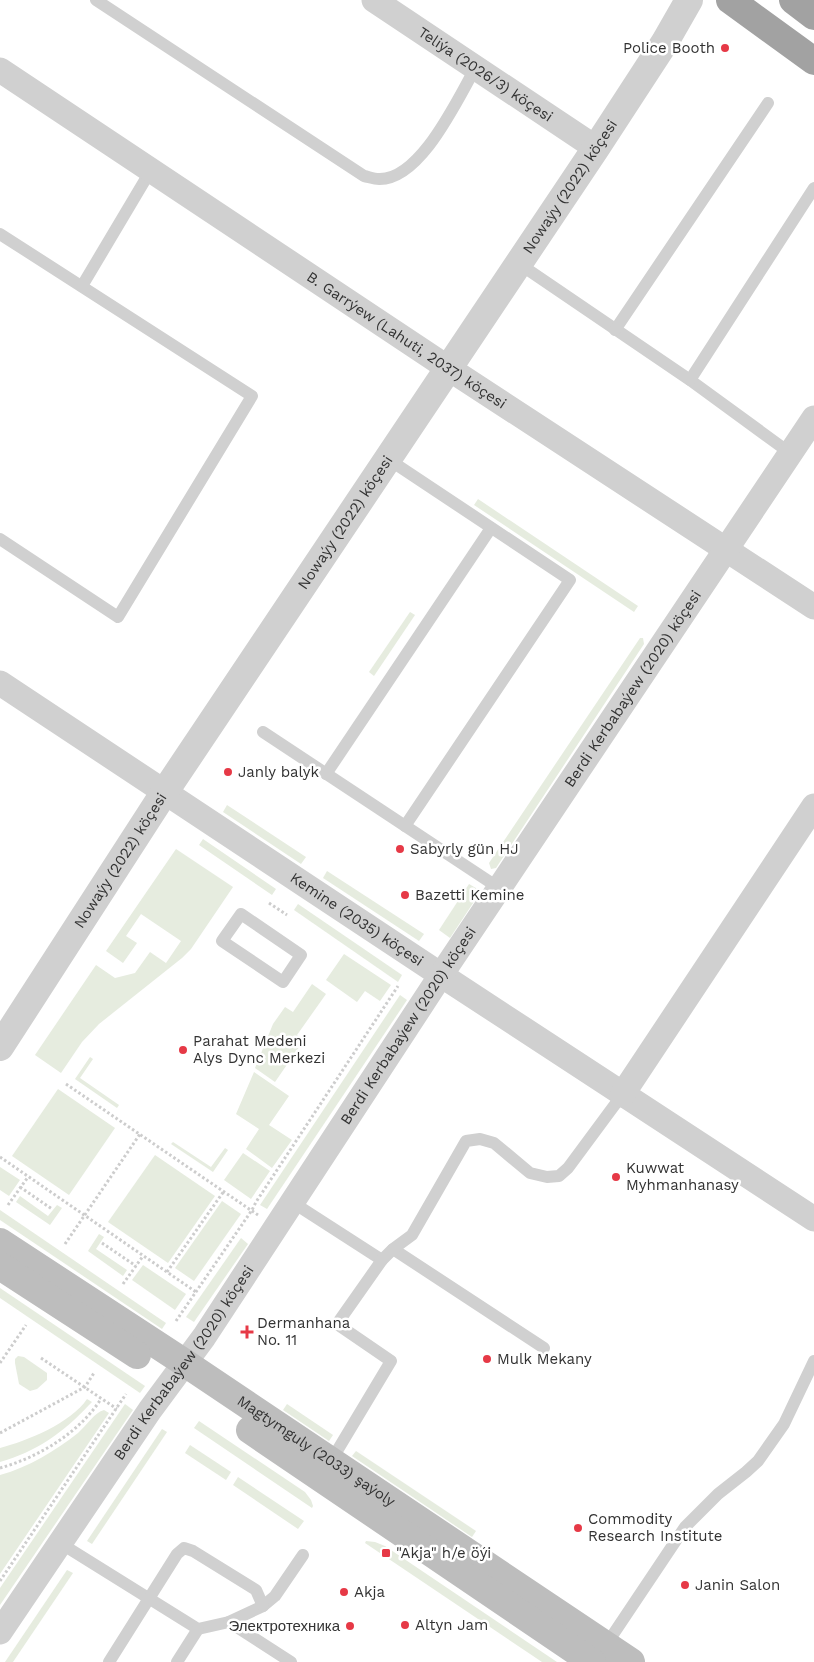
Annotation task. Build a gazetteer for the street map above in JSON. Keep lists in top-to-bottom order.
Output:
{
  "streets": {
    "main road": ["Magtymguly (2033) şaýoly"],
    "street": [
      "Teliýa (2026/3) köçesi",
      "Nowaýy (2022) köçesi",
      "B. Garrýew (Lahuti, 2037) köçesi",
      "Berdi Kerbabaýew (2020) köçesi",
      "Kemine (2035) köçesi"
    ]
  },
  "crossings": [
    ["Teliýa (2026/3) köçesi", "Nowaýy (2022) köçesi"],
    ["Nowaýy (2022) köçesi", "B. Garrýew (Lahuti, 2037) köçesi"],
    ["Nowaýy (2022) köçesi", "Kemine (2035) köçesi"],
    ["B. Garrýew (Lahuti, 2037) köçesi", "Berdi Kerbabaýew (2020) köçesi"],
    ["Berdi Kerbabaýew (2020) köçesi", "Kemine (2035) köçesi"],
    ["Berdi Kerbabaýew (2020) köçesi", "Magtymguly (2033) şaýoly"]
  ],
  "places": {
    "other": [
      "Police Booth",
      "Janly balyk",
      "Sabyrly gün HJ",
      "Bazetti Kemine",
      "Parahat Medeni Alys Dync Merkezi",
      "Kuwwat Myhmanhanasy",
      "Mulk Mekany",
      "Commodity Research Institute",
      "Janin Salon",
      "Akja",
      "Altyn Jam",
      "Электротехника"
    ],
    "health": ["Dermanhana No. 11"],
    "transit": ["\"Akja\" h/e öýi"]
  }
}
